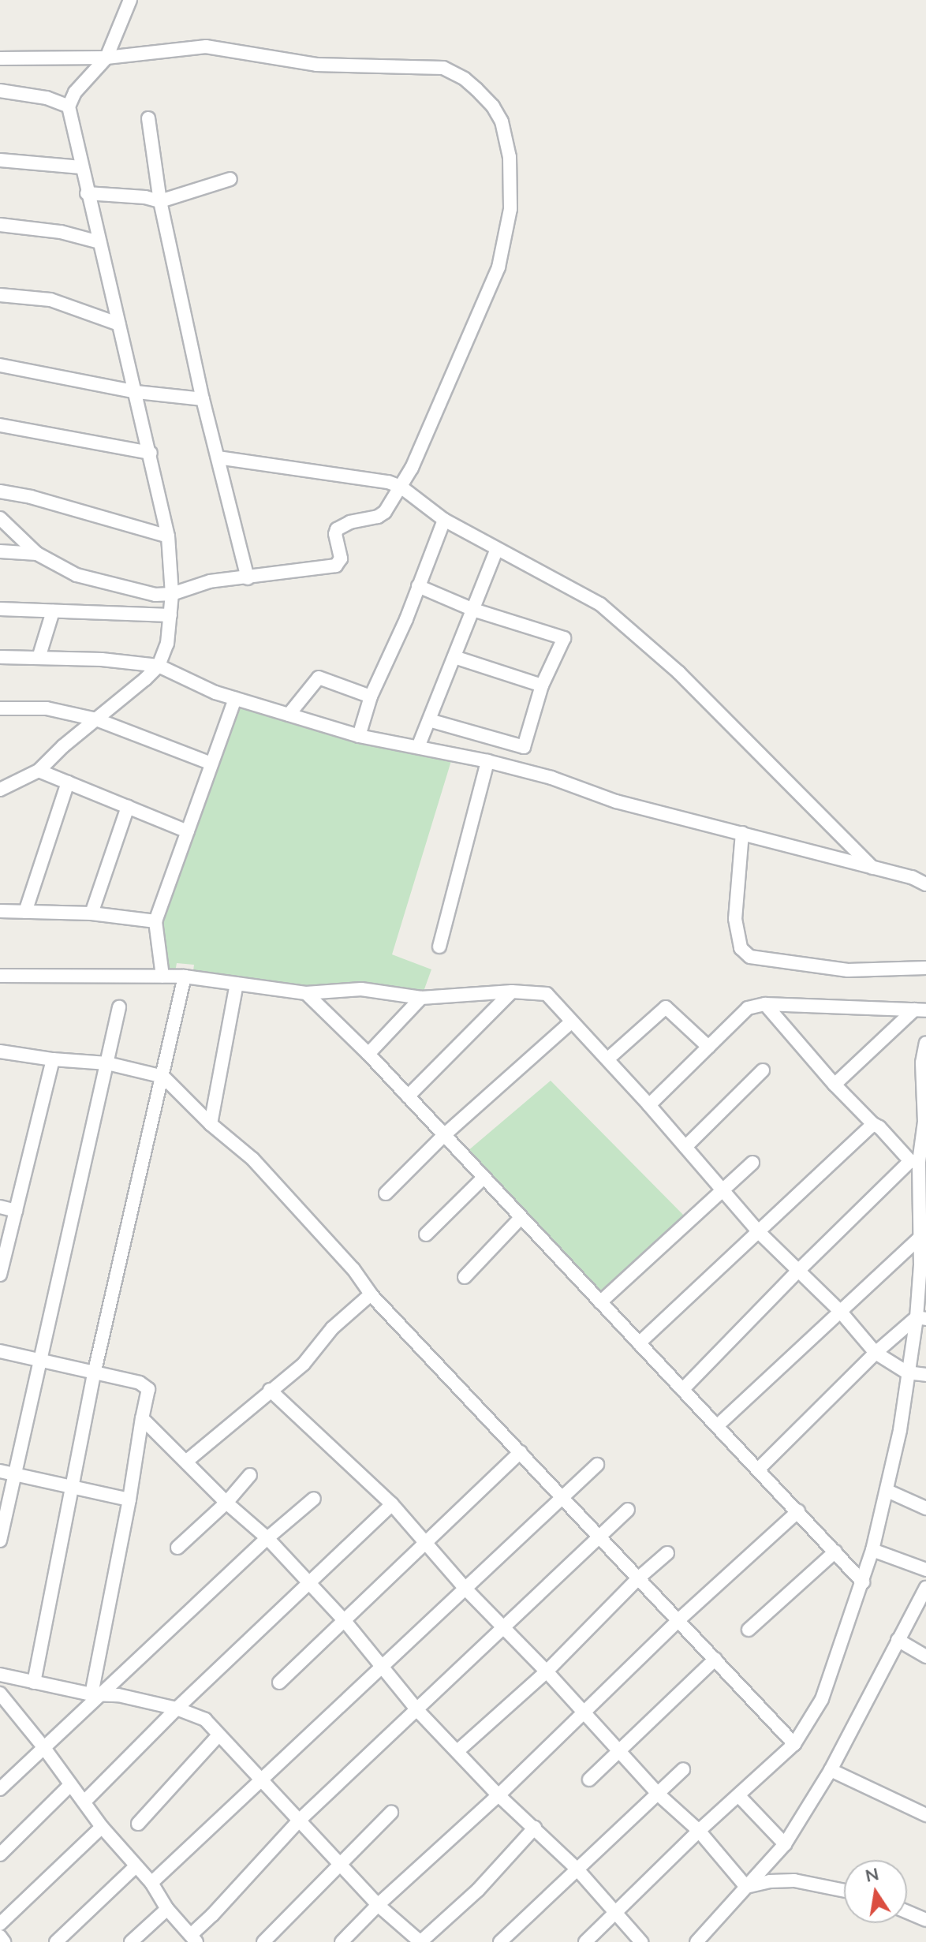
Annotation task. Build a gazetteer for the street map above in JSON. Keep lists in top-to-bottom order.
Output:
{
  "north": "top"
}
